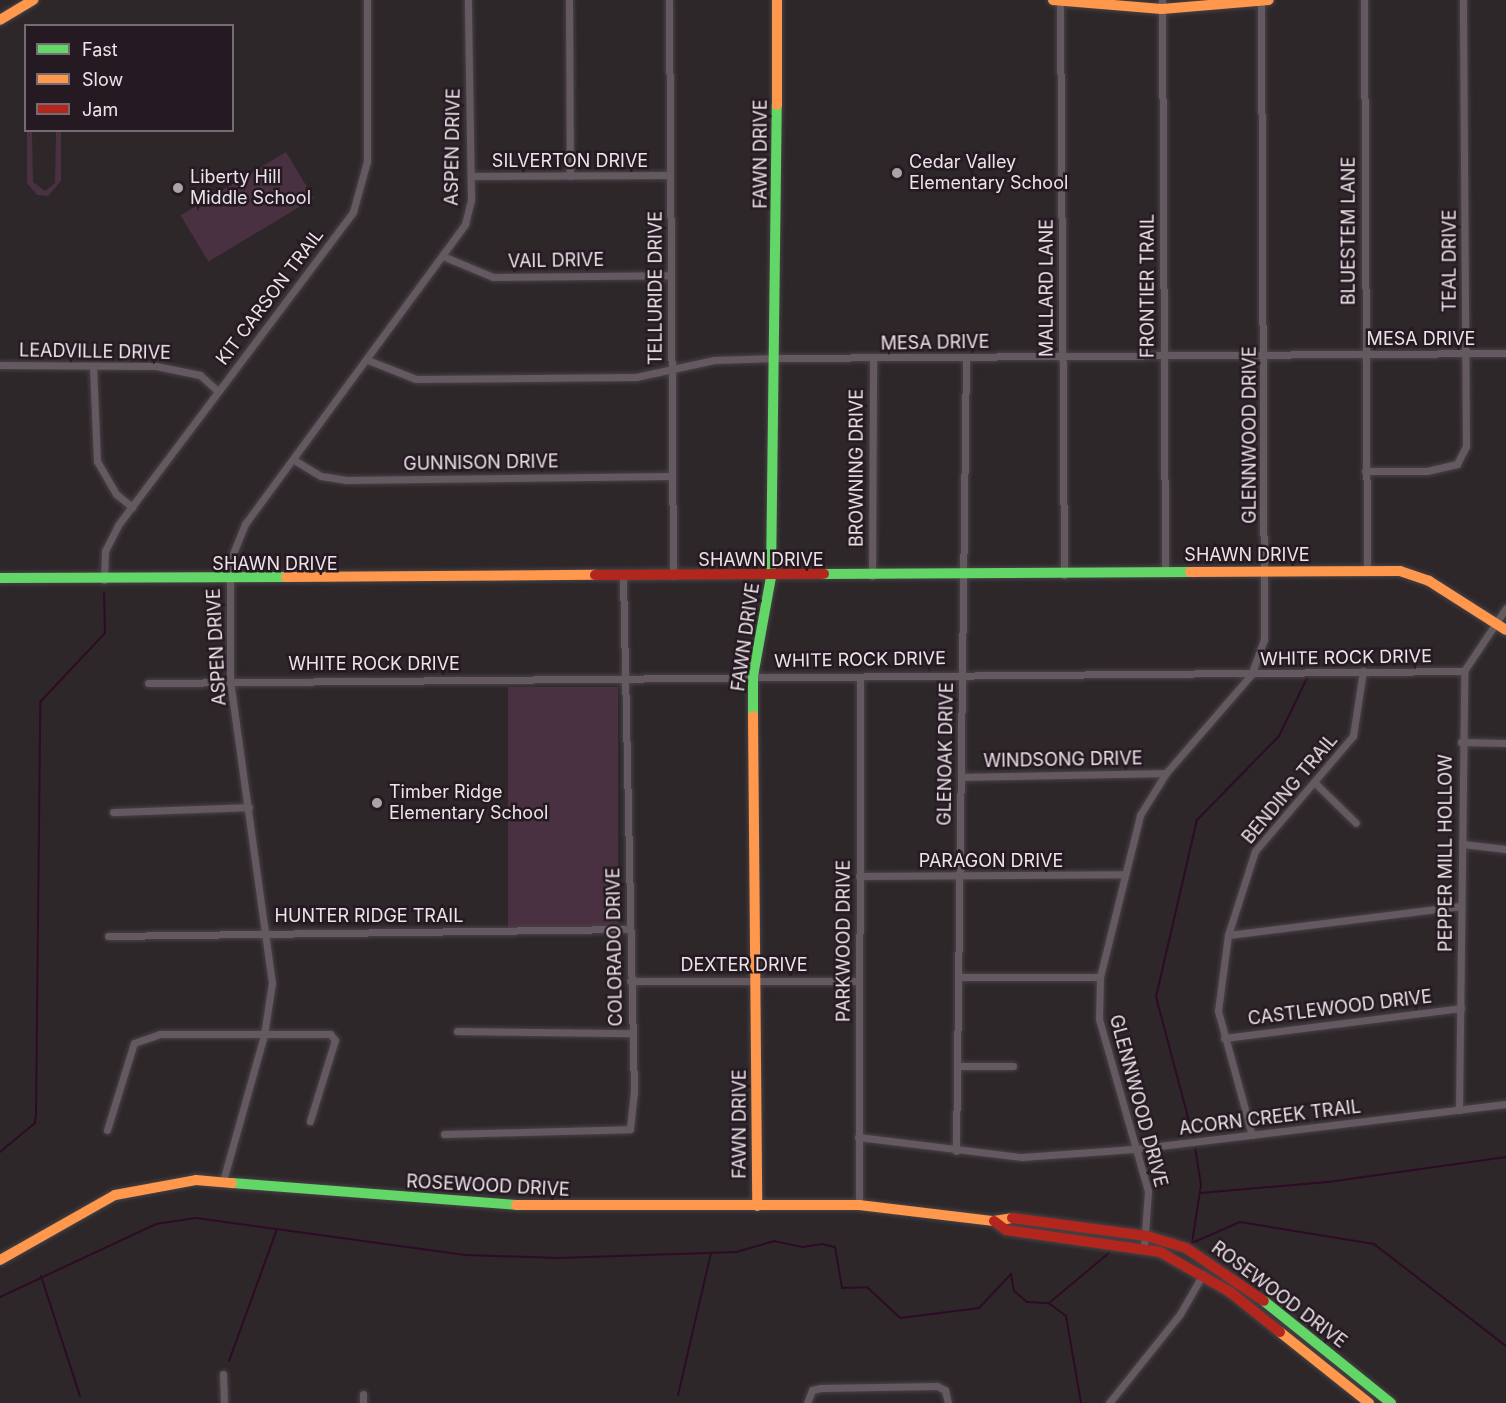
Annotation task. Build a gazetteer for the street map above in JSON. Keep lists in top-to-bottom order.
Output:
{
  "streets": {
    "street": [
      "ASPEN DRIVE",
      "FAWN DRIVE",
      "SILVERTON DRIVE",
      "BLUESTEM LANE",
      "VAIL DRIVE",
      "TEAL DRIVE",
      "FRONTIER TRAIL",
      "TELLURIDE DRIVE",
      "MALLARD LANE",
      "KIT CARSON TRAIL",
      "MESA DRIVE",
      "LEADVILLE DRIVE",
      "GLENNWOOD DRIVE",
      "GUNNISON DRIVE",
      "BROWNING DRIVE",
      "SHAWN DRIVE",
      "WHITE ROCK DRIVE",
      "GLENOAK DRIVE",
      "WINDSONG DRIVE",
      "BENDING TRAIL",
      "PEPPER MILL HOLLOW",
      "PARAGON DRIVE",
      "HUNTER RIDGE TRAIL",
      "PARKWOOD DRIVE",
      "COLORADO DRIVE",
      "DEXTER DRIVE",
      "CASTLEWOOD DRIVE",
      "ACORN CREEK TRAIL",
      "ROSEWOOD DRIVE"
    ]
  },
  "crossings": [
    ["ASPEN DRIVE", "SILVERTON DRIVE"],
    ["ASPEN DRIVE", "VAIL DRIVE"],
    ["ASPEN DRIVE", "MESA DRIVE"],
    ["ASPEN DRIVE", "GUNNISON DRIVE"],
    ["ASPEN DRIVE", "SHAWN DRIVE"],
    ["ASPEN DRIVE", "WHITE ROCK DRIVE"],
    ["ASPEN DRIVE", "HUNTER RIDGE TRAIL"],
    ["ASPEN DRIVE", "ROSEWOOD DRIVE"],
    ["FAWN DRIVE", "MESA DRIVE"],
    ["FAWN DRIVE", "SHAWN DRIVE"],
    ["FAWN DRIVE", "WHITE ROCK DRIVE"],
    ["FAWN DRIVE", "DEXTER DRIVE"],
    ["FAWN DRIVE", "ROSEWOOD DRIVE"],
    ["SILVERTON DRIVE", "TELLURIDE DRIVE"],
    ["BLUESTEM LANE", "TEAL DRIVE"],
    ["BLUESTEM LANE", "MESA DRIVE"],
    ["BLUESTEM LANE", "SHAWN DRIVE"],
    ["VAIL DRIVE", "TELLURIDE DRIVE"],
    ["TEAL DRIVE", "MESA DRIVE"],
    ["FRONTIER TRAIL", "MESA DRIVE"],
    ["FRONTIER TRAIL", "SHAWN DRIVE"],
    ["TELLURIDE DRIVE", "MESA DRIVE"],
    ["TELLURIDE DRIVE", "GUNNISON DRIVE"],
    ["TELLURIDE DRIVE", "SHAWN DRIVE"],
    ["MALLARD LANE", "MESA DRIVE"],
    ["MALLARD LANE", "SHAWN DRIVE"],
    ["KIT CARSON TRAIL", "LEADVILLE DRIVE"],
    ["KIT CARSON TRAIL", "SHAWN DRIVE"],
    ["MESA DRIVE", "GLENNWOOD DRIVE"],
    ["MESA DRIVE", "BROWNING DRIVE"],
    ["MESA DRIVE", "GLENOAK DRIVE"],
    ["GLENNWOOD DRIVE", "SHAWN DRIVE"],
    ["GLENNWOOD DRIVE", "WHITE ROCK DRIVE"],
    ["GLENNWOOD DRIVE", "WINDSONG DRIVE"],
    ["GLENNWOOD DRIVE", "PARAGON DRIVE"],
    ["GLENNWOOD DRIVE", "ACORN CREEK TRAIL"],
    ["GLENNWOOD DRIVE", "ROSEWOOD DRIVE"],
    ["BROWNING DRIVE", "SHAWN DRIVE"],
    ["SHAWN DRIVE", "GLENOAK DRIVE"],
    ["SHAWN DRIVE", "COLORADO DRIVE"],
    ["WHITE ROCK DRIVE", "GLENOAK DRIVE"],
    ["WHITE ROCK DRIVE", "BENDING TRAIL"],
    ["WHITE ROCK DRIVE", "PEPPER MILL HOLLOW"],
    ["WHITE ROCK DRIVE", "PARKWOOD DRIVE"],
    ["WHITE ROCK DRIVE", "COLORADO DRIVE"],
    ["GLENOAK DRIVE", "WINDSONG DRIVE"],
    ["GLENOAK DRIVE", "PARAGON DRIVE"],
    ["GLENOAK DRIVE", "ACORN CREEK TRAIL"],
    ["BENDING TRAIL", "CASTLEWOOD DRIVE"],
    ["BENDING TRAIL", "ACORN CREEK TRAIL"],
    ["PEPPER MILL HOLLOW", "CASTLEWOOD DRIVE"],
    ["PEPPER MILL HOLLOW", "ACORN CREEK TRAIL"],
    ["PARAGON DRIVE", "PARKWOOD DRIVE"],
    ["HUNTER RIDGE TRAIL", "COLORADO DRIVE"],
    ["PARKWOOD DRIVE", "DEXTER DRIVE"],
    ["PARKWOOD DRIVE", "ACORN CREEK TRAIL"],
    ["PARKWOOD DRIVE", "ROSEWOOD DRIVE"],
    ["COLORADO DRIVE", "DEXTER DRIVE"]
  ],
  "places": ["Cedar Valley Elementary School", "Liberty Hill Middle School", "Timber Ridge Elementary School"],
  "legend": ["Fast", "Slow", "Jam"]
}
